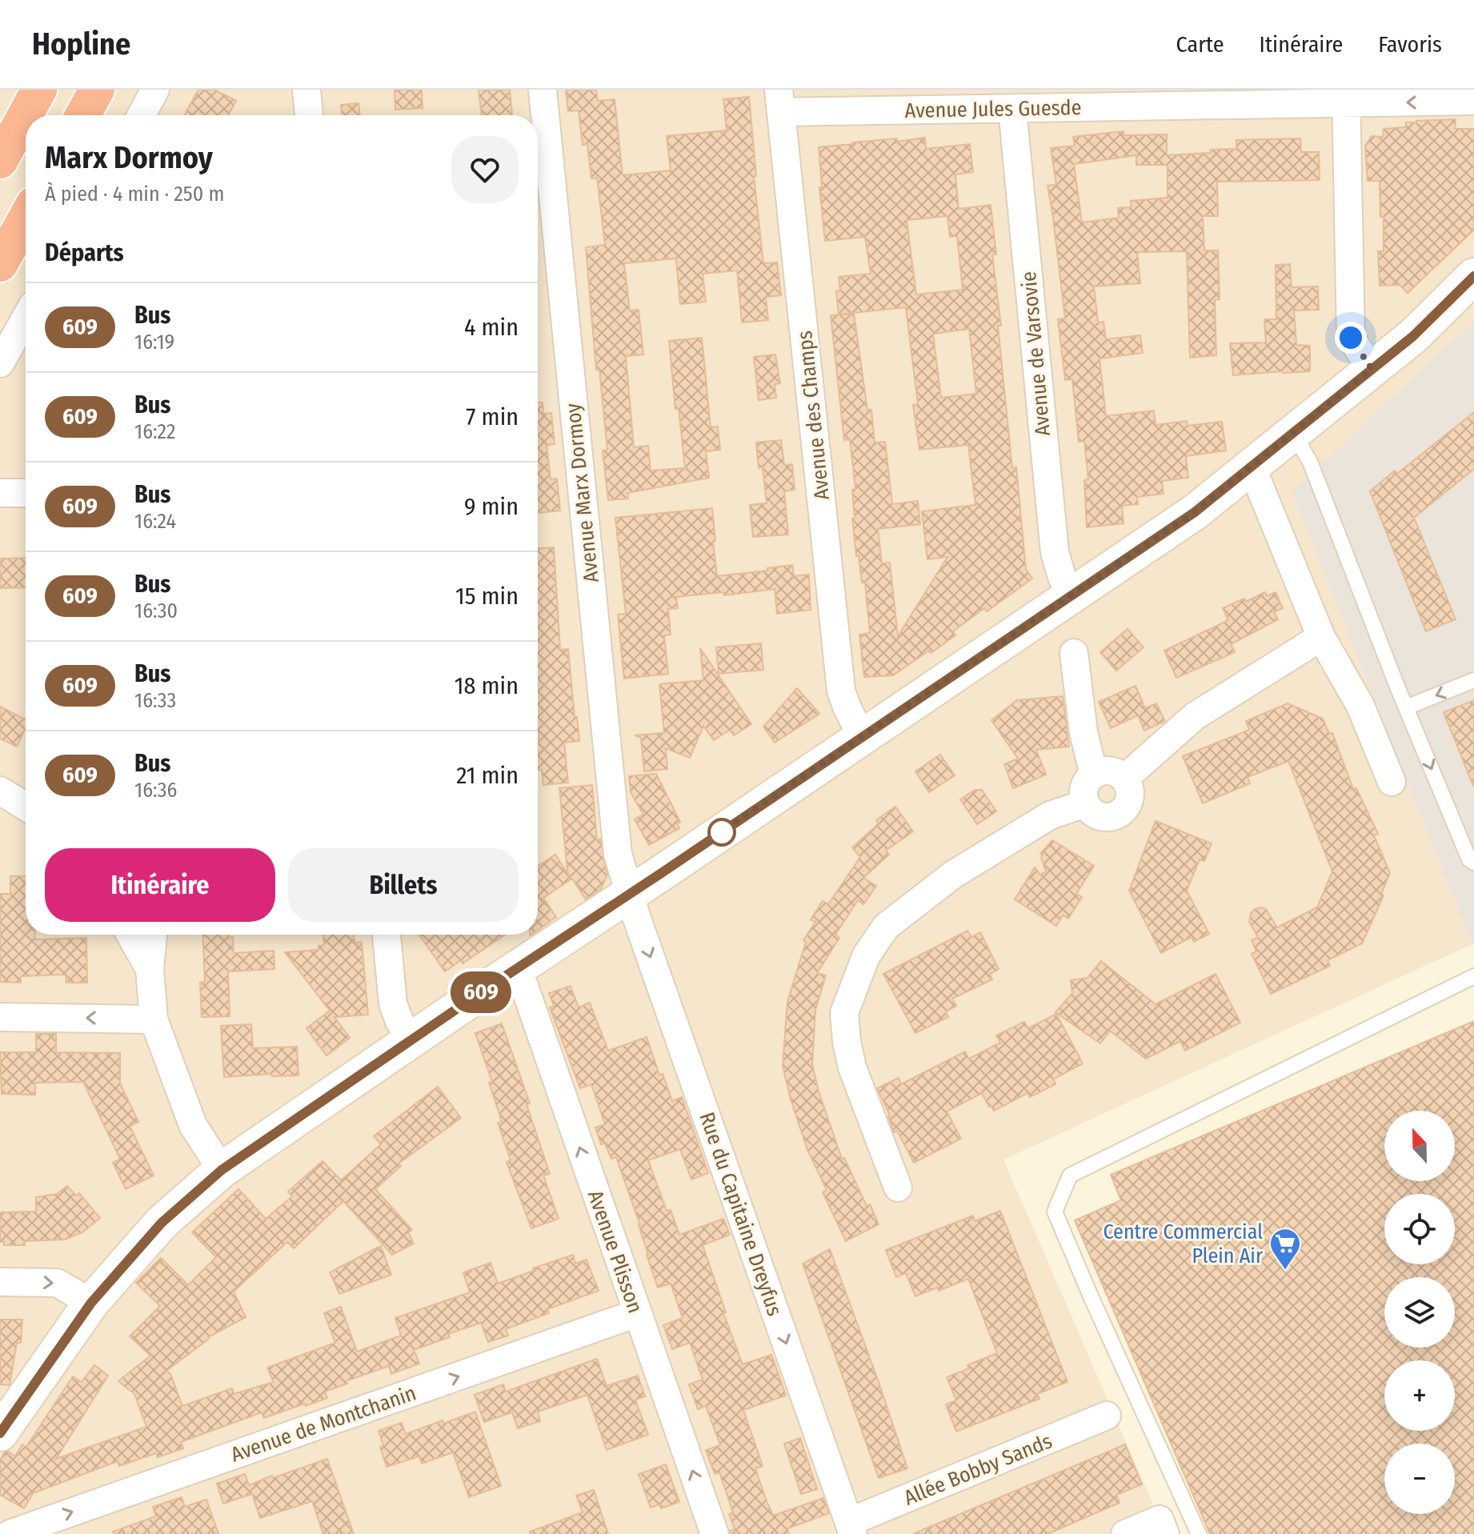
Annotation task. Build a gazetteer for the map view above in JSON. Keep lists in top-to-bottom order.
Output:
{
  "streets": {
    "street": [
      "Avenue Jules Guesde",
      "Avenue de Varsovie",
      "Avenue des Champs",
      "Avenue Marx Dormoy",
      "Rue du Capitaine Dreyfus",
      "Avenue Plisson",
      "Avenue de Montchanin",
      "Allée Bobby Sands"
    ]
  },
  "crossings": [
    ["Avenue Jules Guesde", "Avenue de Varsovie"],
    ["Avenue Jules Guesde", "Avenue des Champs"],
    ["Avenue Marx Dormoy", "Rue du Capitaine Dreyfus"],
    ["Rue du Capitaine Dreyfus", "Allée Bobby Sands"],
    ["Avenue Plisson", "Avenue de Montchanin"]
  ],
  "one_way": ["Rue du Capitaine Dreyfus", "Avenue Plisson", "Avenue de Montchanin"],
  "places": {
    "supermarket": ["Centre Commercial Plein Air"]
  },
  "lines": ["bus line 609"],
  "north": "top",
  "page": {
    "header": "Hopline",
    "nav": ["Carte", "Itinéraire", "Favoris"],
    "on_map": "609",
    "heading": [
      ["Marx Dormoy", "À pied · 4 min · 250 m"],
      "Départs"
    ],
    "list": [
      {
        "mark": "609",
        "name": "Bus",
        "note": "16:19",
        "value": "4 min"
      },
      {
        "mark": "609",
        "name": "Bus",
        "note": "16:22",
        "value": "7 min"
      },
      {
        "mark": "609",
        "name": "Bus",
        "note": "16:24",
        "value": "9 min"
      },
      {
        "mark": "609",
        "name": "Bus",
        "note": "16:30",
        "value": "15 min"
      },
      {
        "mark": "609",
        "name": "Bus",
        "note": "16:33",
        "value": "18 min"
      },
      {
        "mark": "609",
        "name": "Bus",
        "note": "16:36",
        "value": "21 min"
      }
    ],
    "buttons": ["Itinéraire", "Billets"],
    "map_buttons": ["+", "−"]
  }
}
